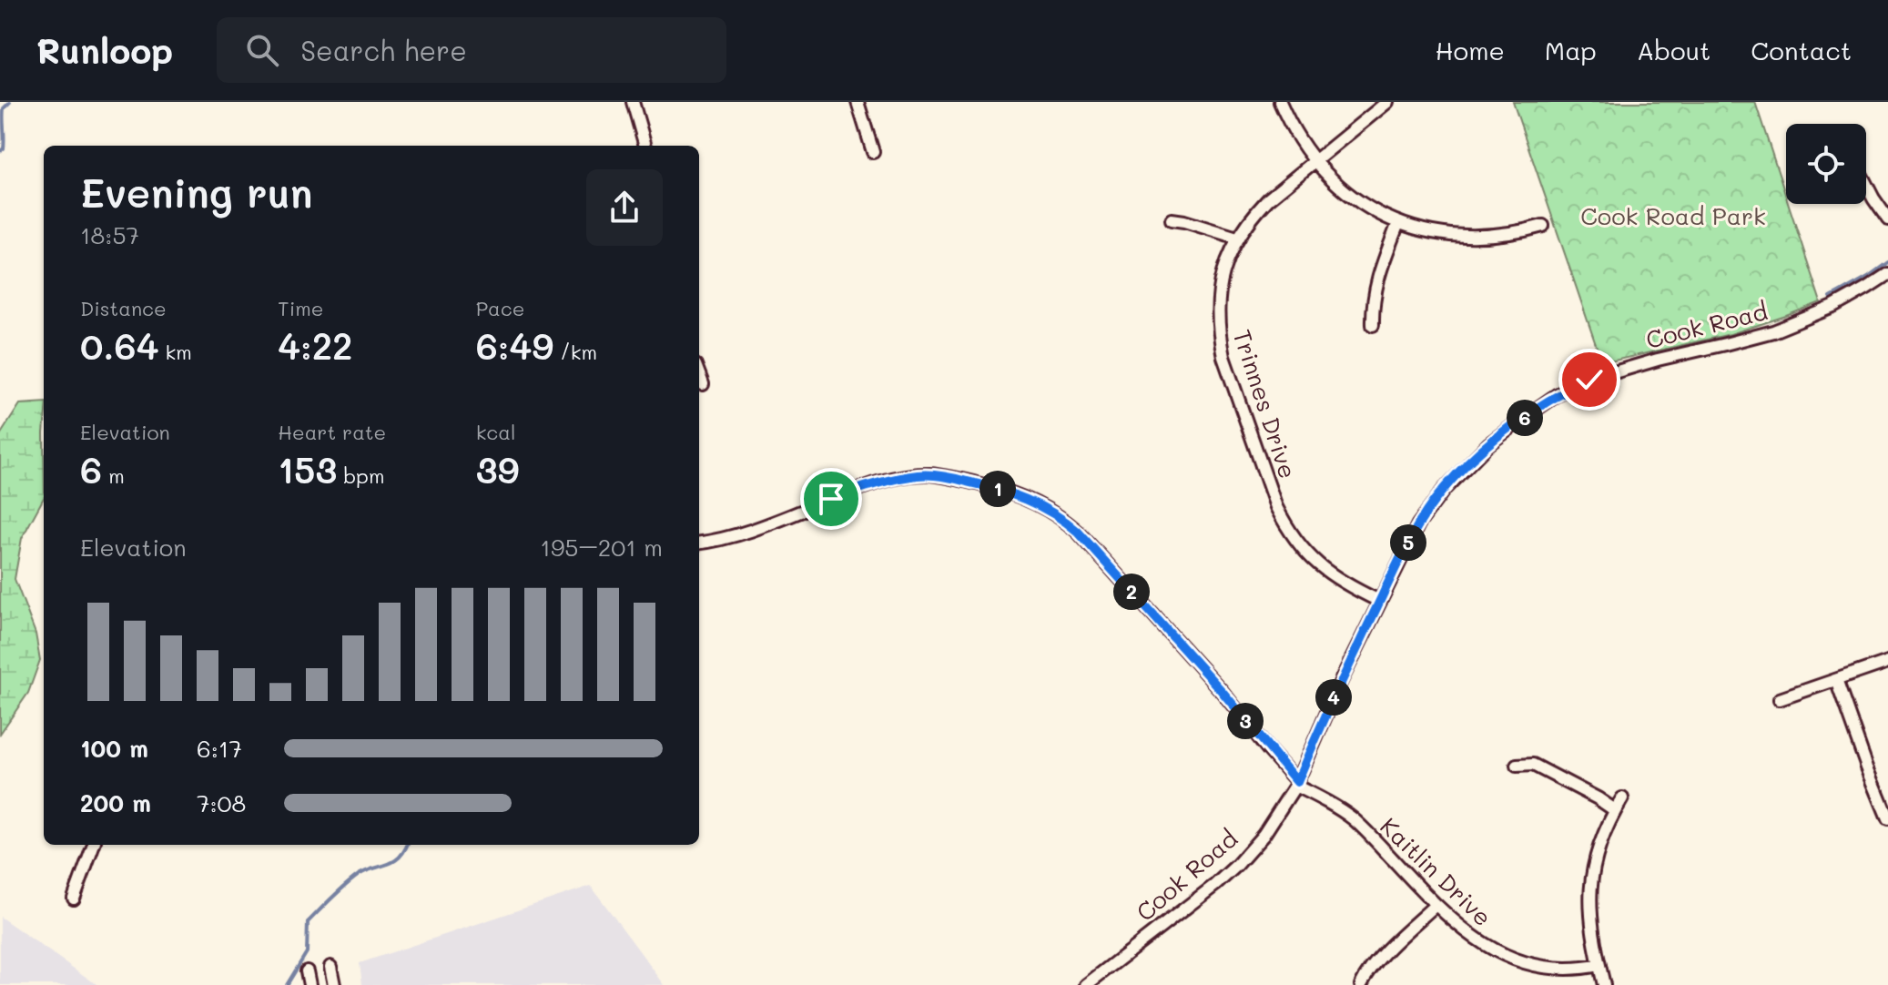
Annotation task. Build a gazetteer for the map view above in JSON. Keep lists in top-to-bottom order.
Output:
{
  "streets": {
    "street": ["Cook Road", "Trinnes Drive", "Kaitlin Drive"]
  },
  "crossings": [
    ["Cook Road", "Trinnes Drive"],
    ["Cook Road", "Kaitlin Drive"]
  ],
  "parks": ["Cook Road Park"],
  "page": {
    "header": "Runloop",
    "search": "Search here",
    "nav": [
      "Home",
      "Map",
      "About",
      "Contact"
    ],
    "heading": ["Evening run", "18:57"],
    "stats": [
      ["Distance", "0.64 km"],
      ["Time", "4:22"],
      ["Pace", "6:49 /km"],
      ["Elevation", "6 m"],
      ["Heart rate", "153 bpm"],
      ["kcal", "39"]
    ],
    "pins": [
      "6",
      "1",
      "5",
      "2",
      "4",
      "3"
    ],
    "chart": ["Elevation", "195–201 m"],
    "list": [
      {
        "name": "100 m",
        "note": "6:17"
      },
      {
        "name": "200 m",
        "note": "7:08"
      }
    ]
  }
}
